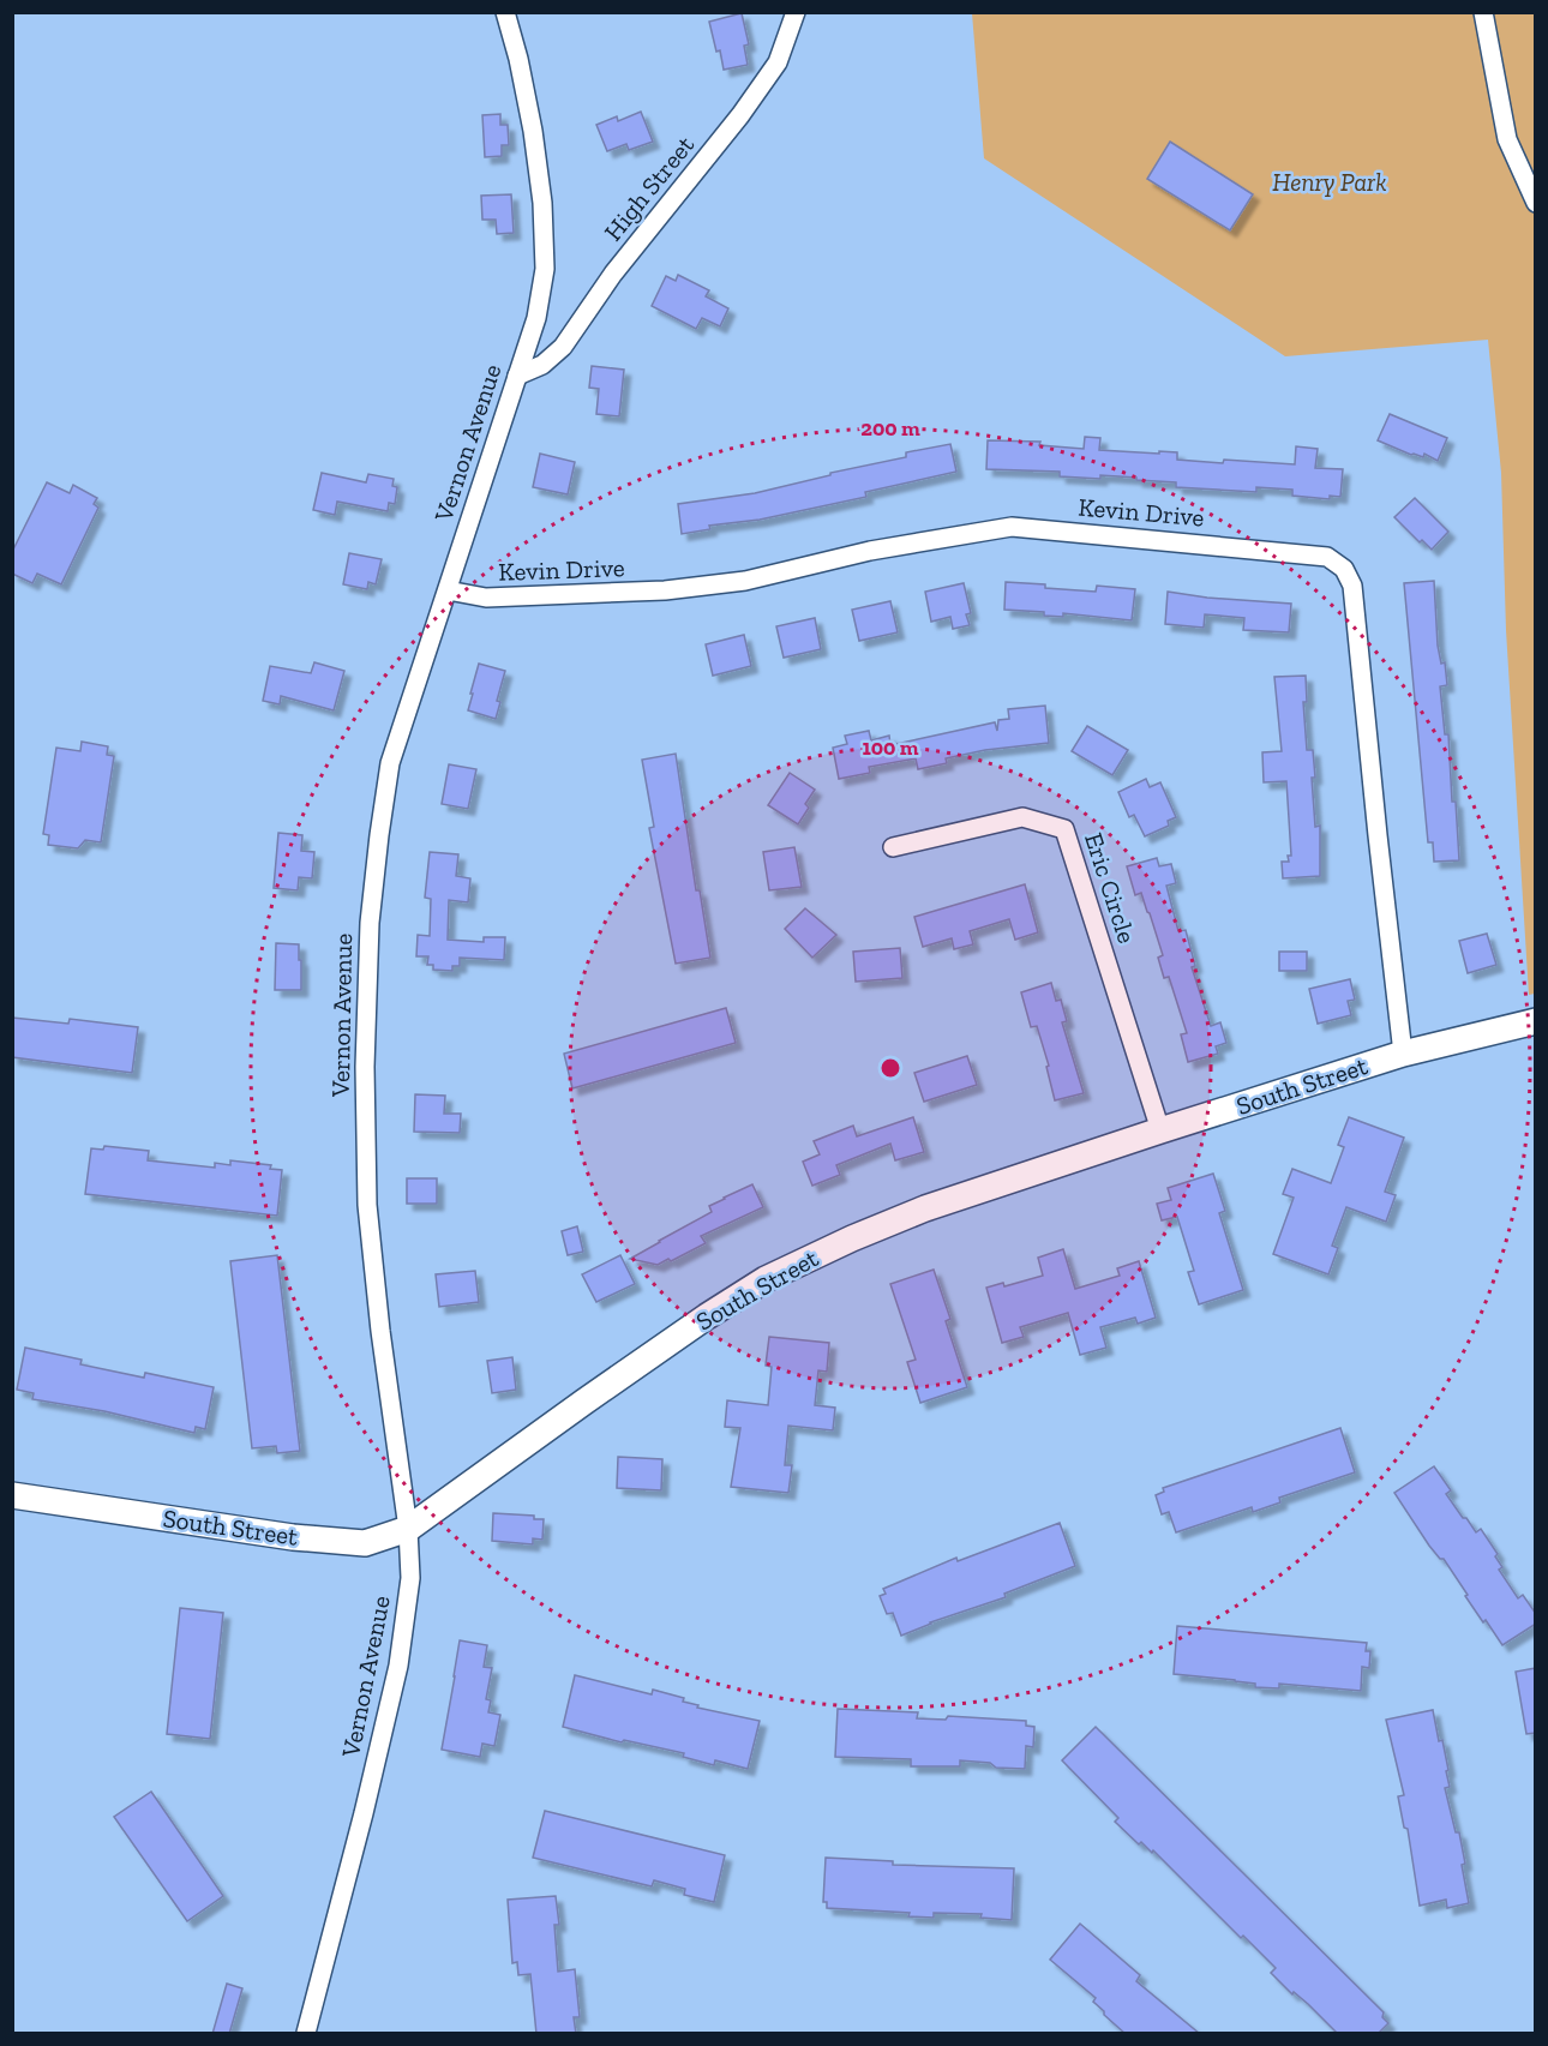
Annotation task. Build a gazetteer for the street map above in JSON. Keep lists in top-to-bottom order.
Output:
{
  "streets": {
    "street": [
      "High Street",
      "Vernon Avenue",
      "Kevin Drive",
      "Eric Circle",
      "South Street"
    ]
  },
  "crossings": [
    ["High Street", "Vernon Avenue"],
    ["Vernon Avenue", "Kevin Drive"],
    ["Vernon Avenue", "South Street"],
    ["Kevin Drive", "South Street"],
    ["Eric Circle", "South Street"]
  ],
  "parks": ["Henry Park"],
  "rings": ["200 m", "100 m"]
}
